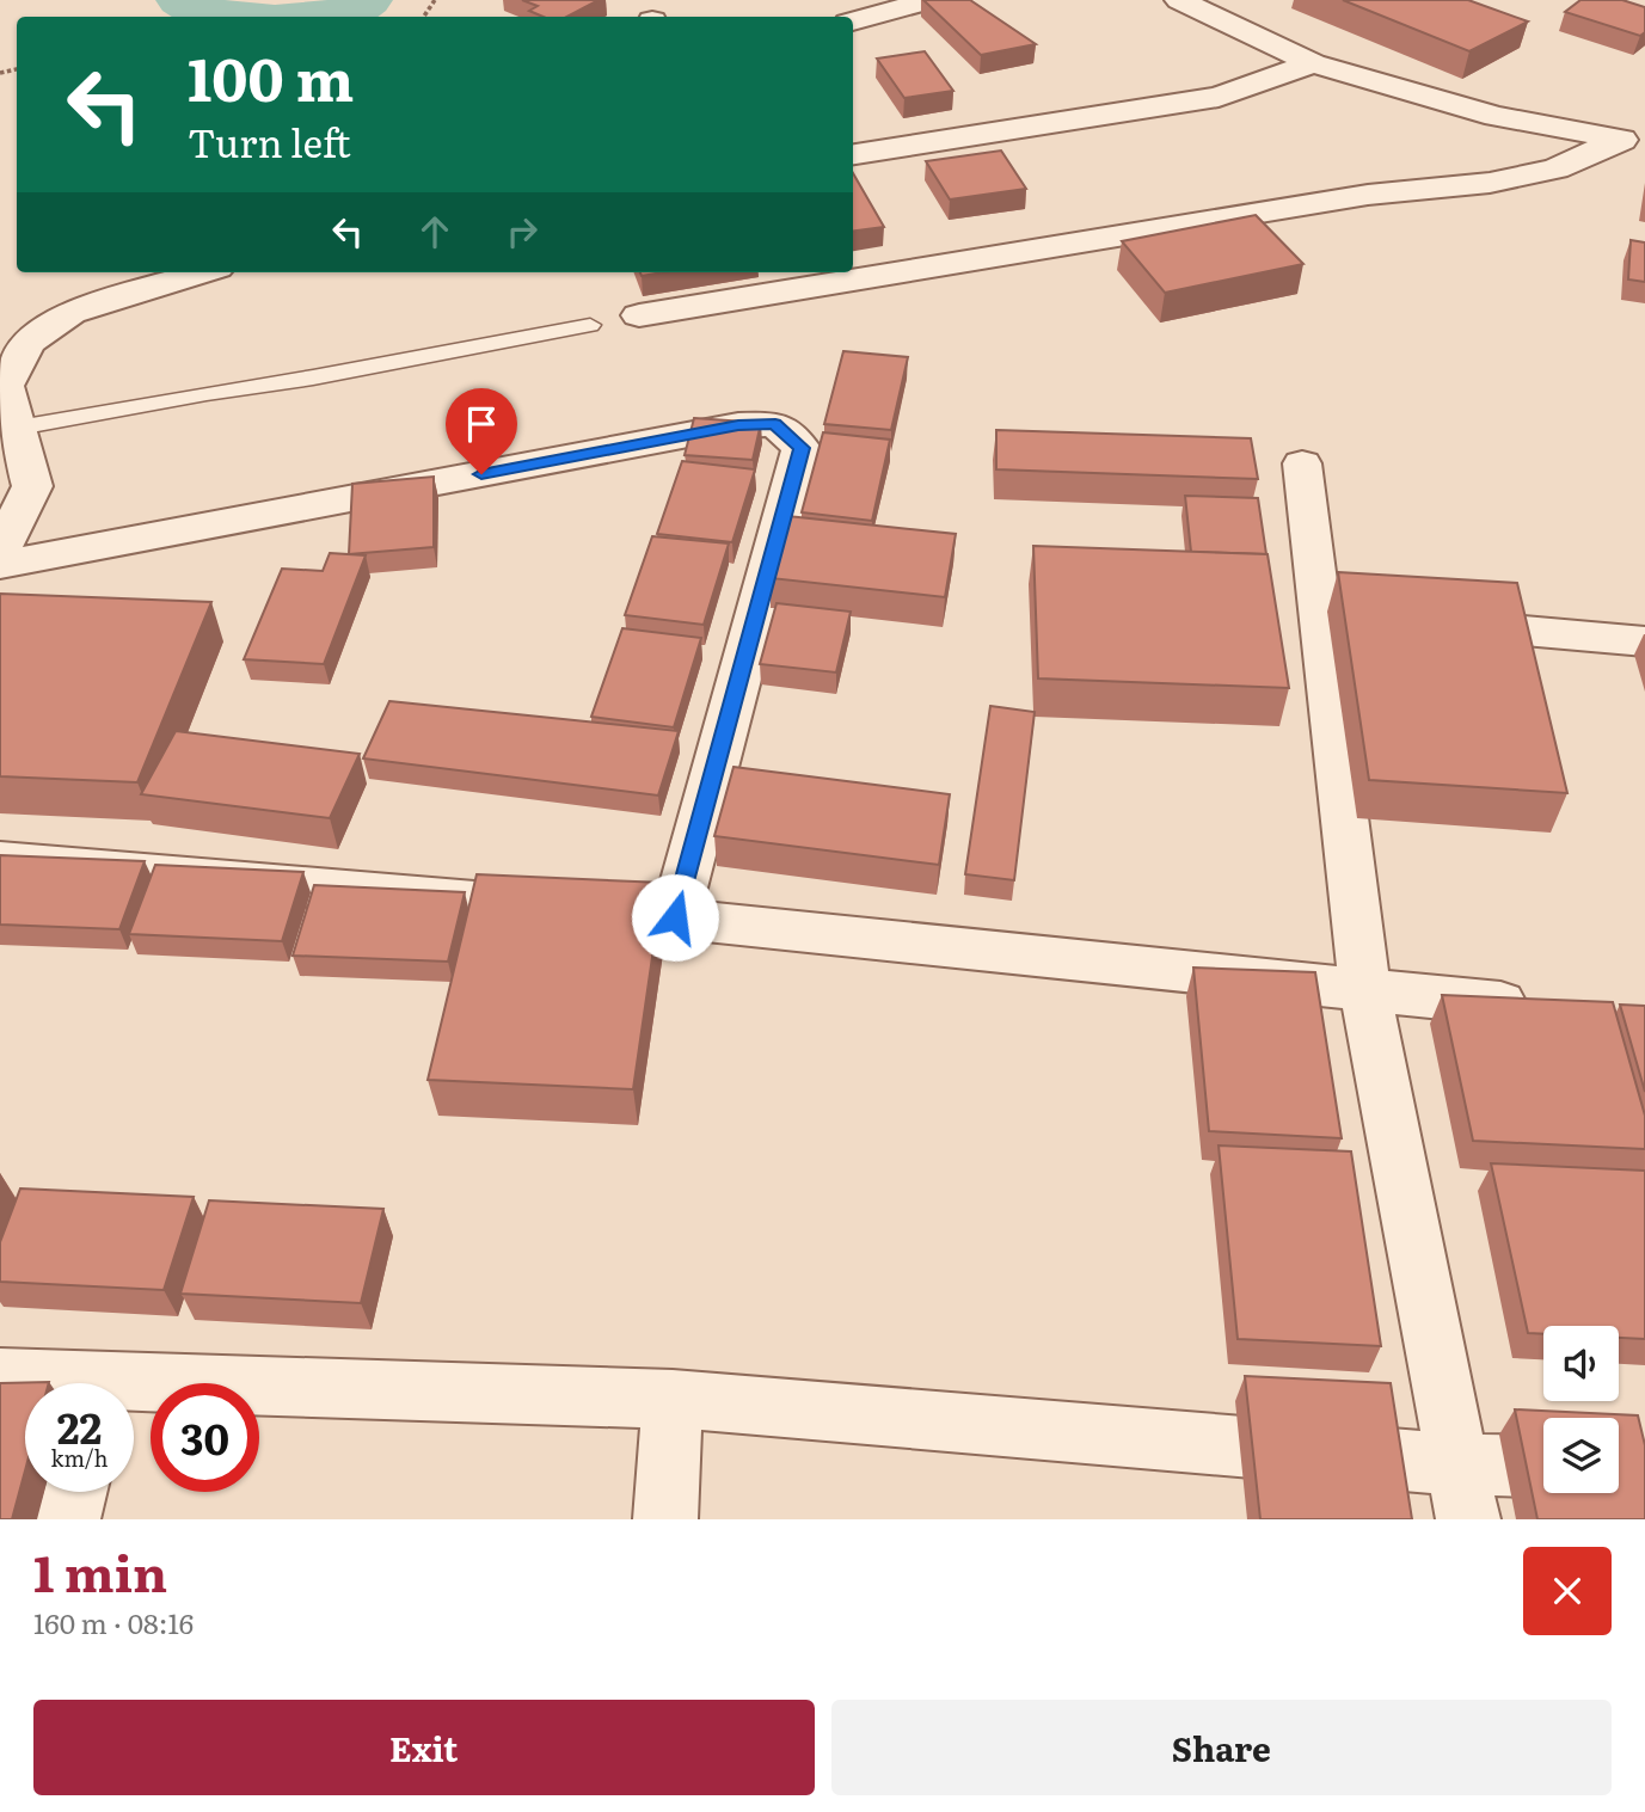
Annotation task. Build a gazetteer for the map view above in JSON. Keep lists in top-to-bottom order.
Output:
{
  "page": {
    "turn": ["100 m", "Turn left"],
    "speed": "22 km/h",
    "limit": "30",
    "heading": ["1 min", "160 m · 08:16"],
    "buttons": ["Exit", "Share"]
  }
}
